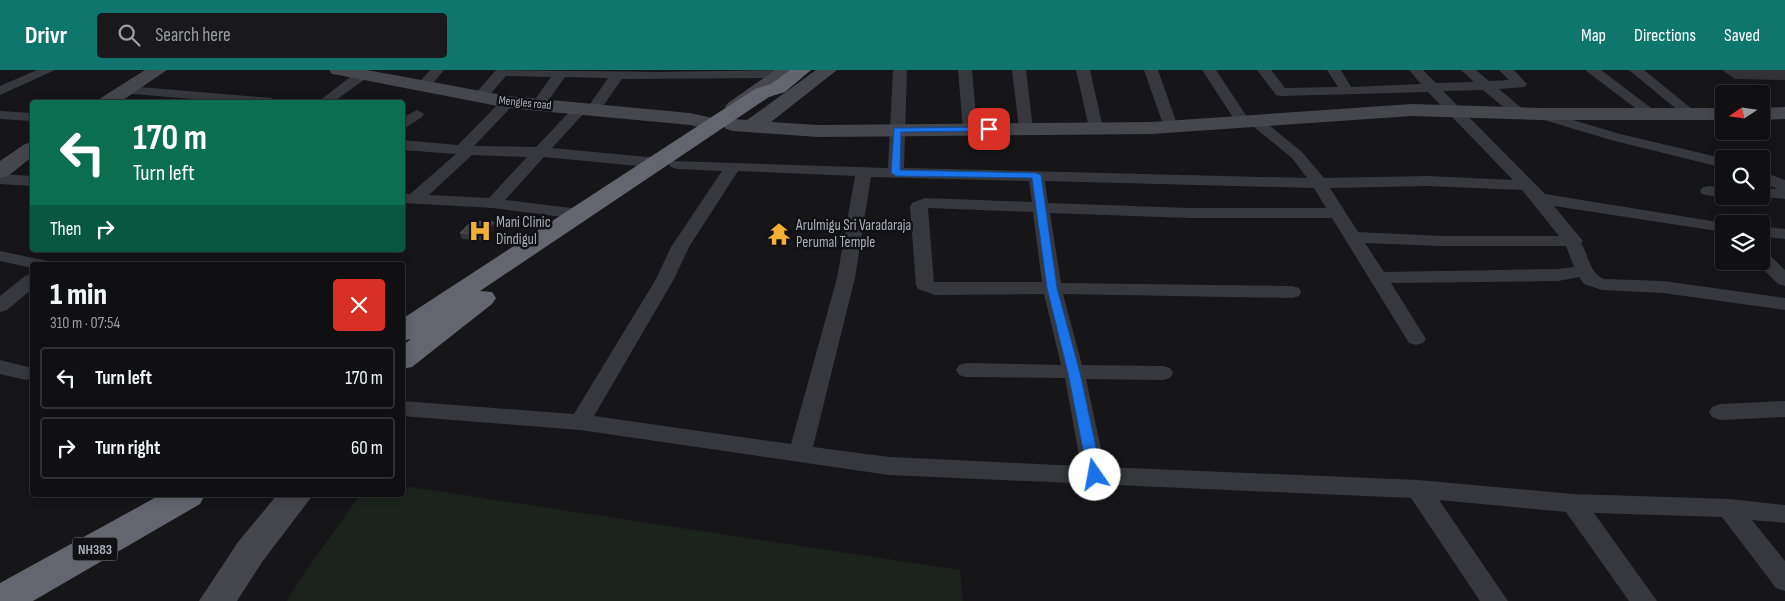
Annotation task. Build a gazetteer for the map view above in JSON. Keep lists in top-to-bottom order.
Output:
{
  "streets": {
    "highway": ["NH383"],
    "street": ["Mengles road"]
  },
  "places": {
    "hospital": ["Mani Clinic Dindigul"],
    "temple": ["Arulmigu Sri Varadaraja Perumal Temple"]
  },
  "north": "left",
  "page": {
    "header": "Drivr",
    "search": "Search here",
    "nav": ["Map", "Directions", "Saved"],
    "turn": ["170 m", "Turn left"],
    "then": "Then",
    "heading": ["1 min", "310 m · 07:54"],
    "list": [
      {
        "name": "Turn left",
        "value": "170 m"
      },
      {
        "name": "Turn right",
        "value": "60 m"
      }
    ]
  }
}
